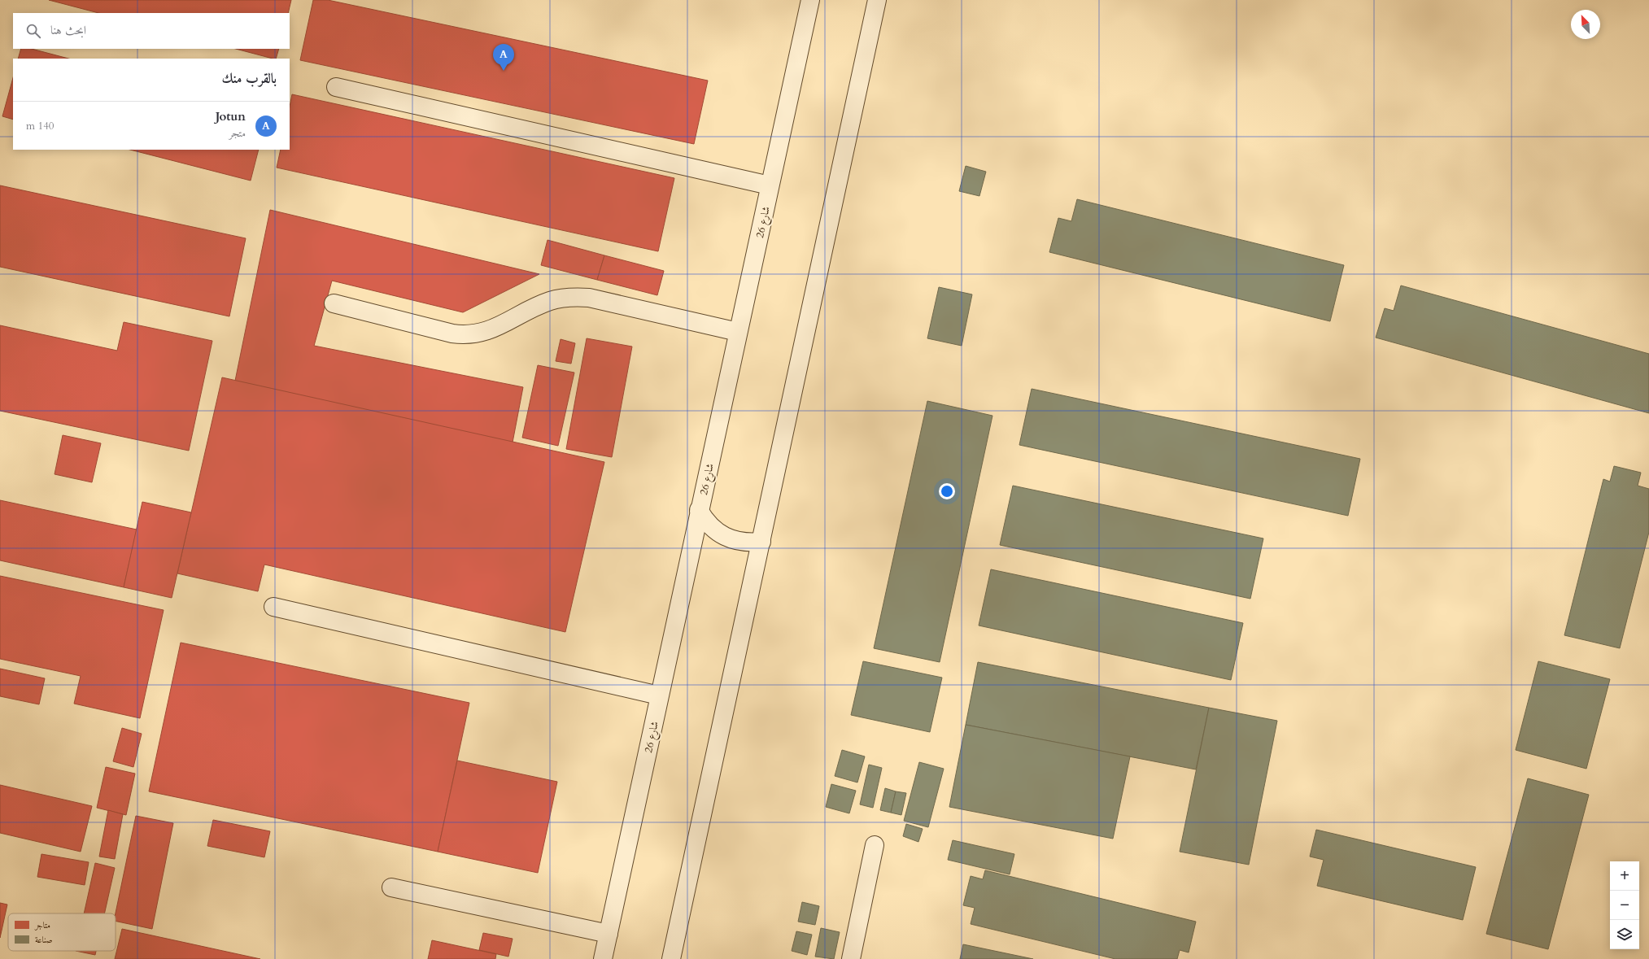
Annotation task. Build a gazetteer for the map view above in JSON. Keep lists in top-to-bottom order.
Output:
{
  "streets": {
    "street": ["شارع 26"]
  },
  "legend": ["متاجر", "صناعة"],
  "north": "top left",
  "page": {
    "search": "ابحث هنا",
    "pins": "A",
    "heading": "بالقرب منك",
    "list": [
      {
        "mark": "A",
        "name": "Jotun",
        "note": "متجر",
        "value": "140 m"
      }
    ],
    "map_buttons": ["+", "−"]
  }
}
